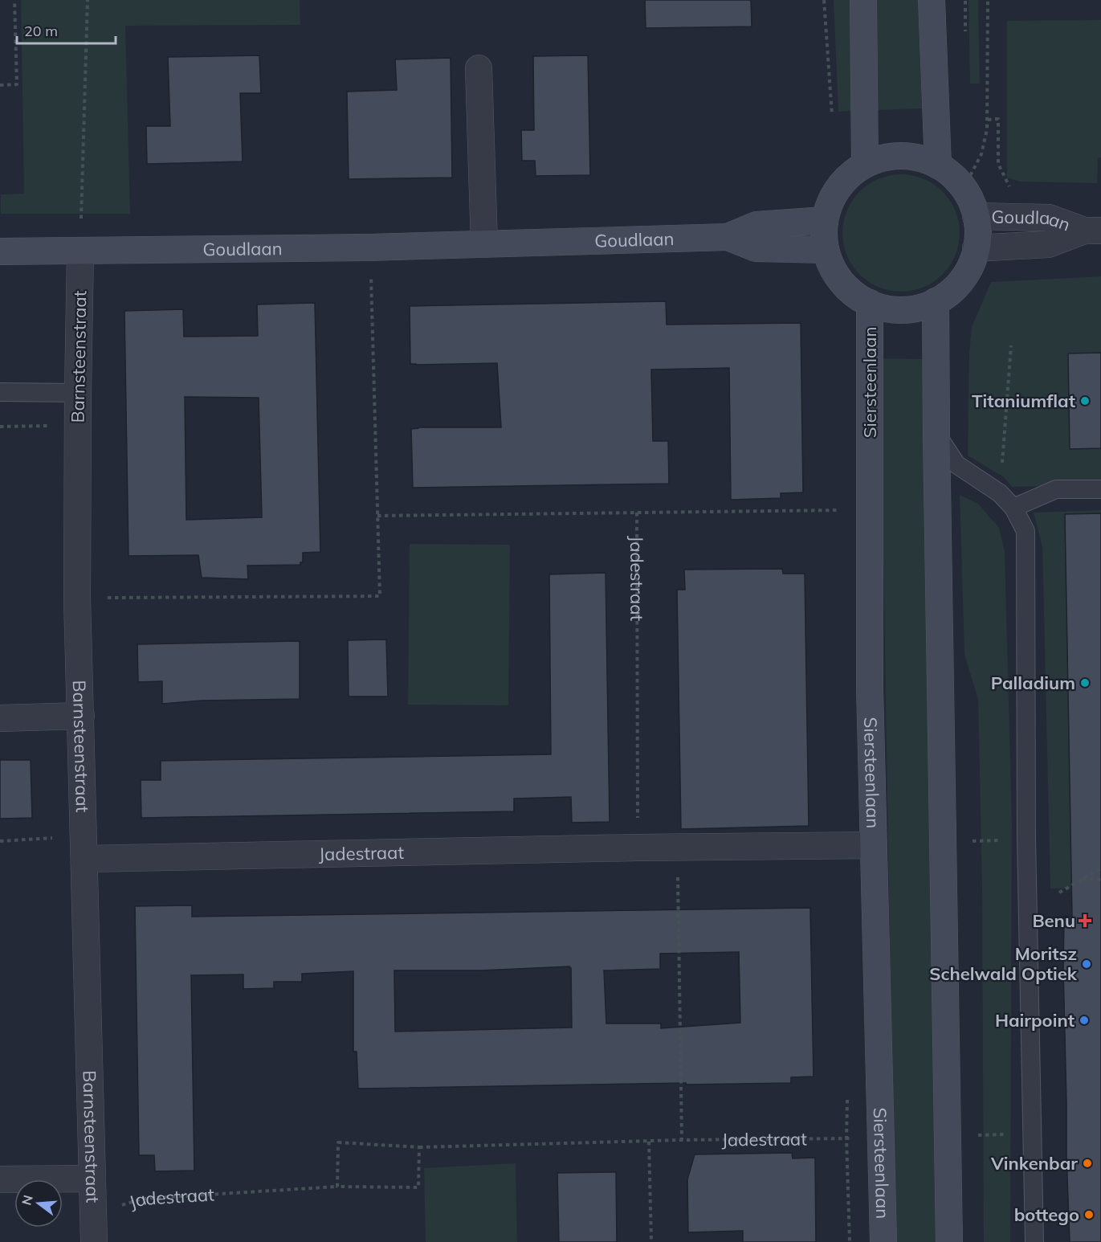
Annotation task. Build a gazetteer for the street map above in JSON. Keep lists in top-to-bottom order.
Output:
{
  "streets": {
    "main road": ["Goudlaan", "Siersteenlaan"],
    "street": ["Barnsteenstraat", "Jadestraat"]
  },
  "crossings": [
    ["Goudlaan", "Barnsteenstraat"],
    ["Goudlaan", "Siersteenlaan"],
    ["Barnsteenstraat", "Jadestraat"],
    ["Siersteenlaan", "Jadestraat"]
  ],
  "places": {
    "other": [
      "Titaniumflat",
      "Palladium",
      "Moritsz Schelwald Optiek",
      "Hairpoint",
      "Vinkenbar",
      "bottego"
    ],
    "health": ["Benu"]
  },
  "scale_bar": "20 m",
  "north": "left"
}
